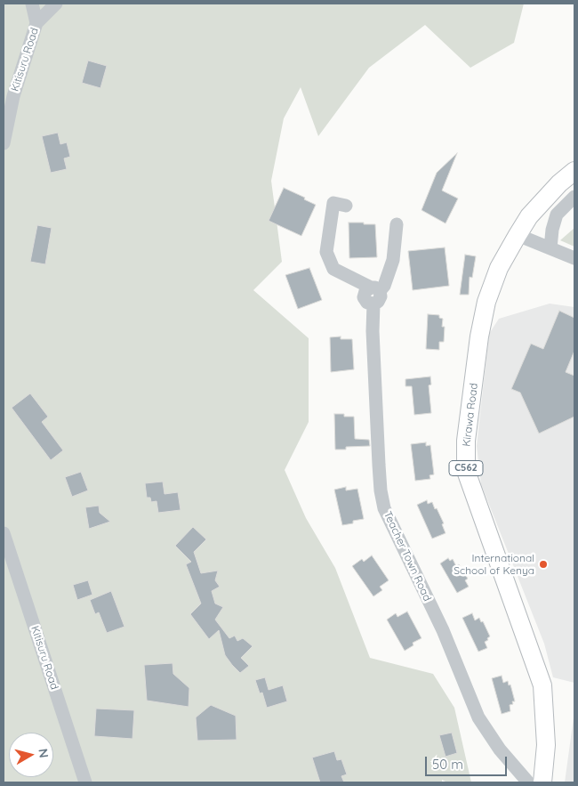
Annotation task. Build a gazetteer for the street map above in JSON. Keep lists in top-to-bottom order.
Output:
{
  "streets": {
    "main road": ["Kirawa Road", "C562"],
    "street": ["Kitisuru Road", "Teacher Town Road"]
  },
  "places": ["International School of Kenya"],
  "scale_bar": "50 m",
  "north": "right"
}
